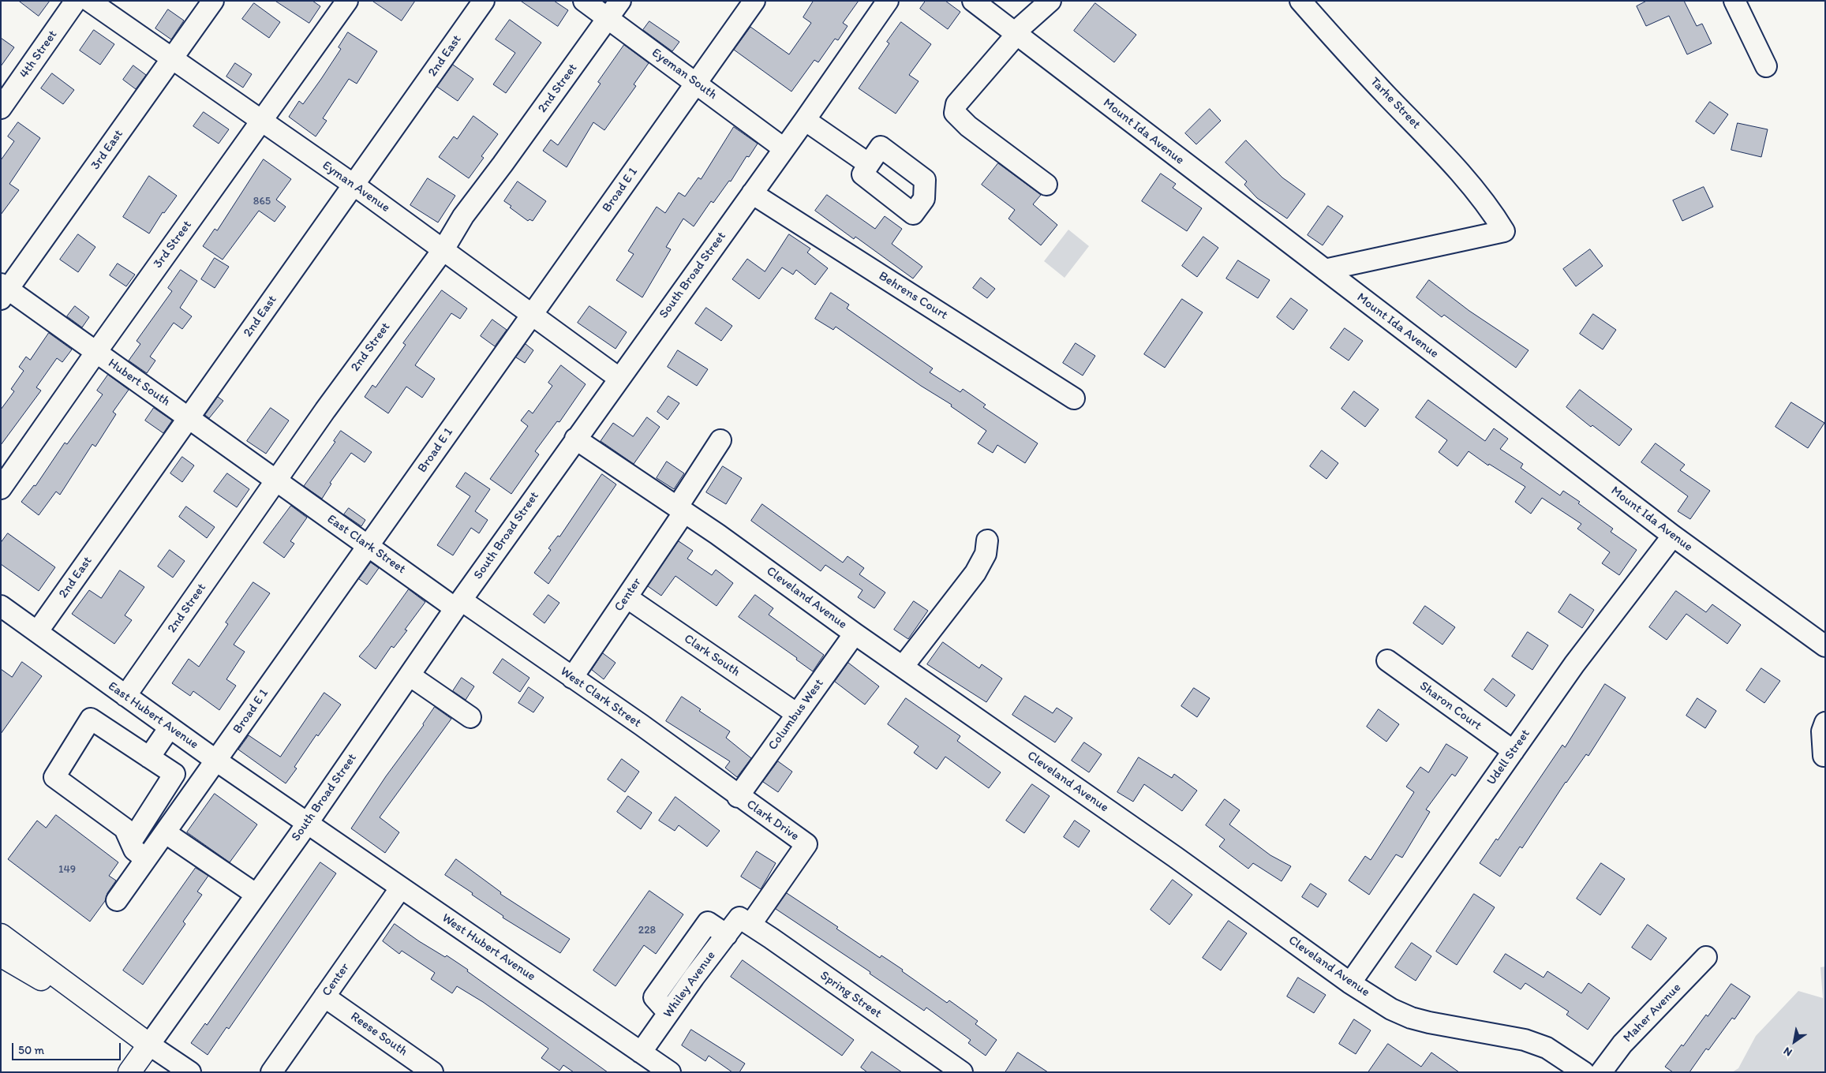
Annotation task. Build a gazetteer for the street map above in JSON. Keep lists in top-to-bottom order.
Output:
{
  "streets": {
    "main road": ["South Broad Street"],
    "street": [
      "4th Street",
      "2nd East",
      "Eyeman South",
      "2nd Street",
      "Tarhe Street",
      "Mount Ida Avenue",
      "3rd East",
      "Eyman Avenue",
      "Broad E 1",
      "3rd Street",
      "Behrens Court",
      "Hubert South",
      "East Clark Street",
      "Center",
      "Cleveland Avenue",
      "Clark South",
      "West Clark Street",
      "Sharon Court",
      "Columbus West",
      "East Hubert Avenue",
      "Udell Street",
      "Clark Drive",
      "West Hubert Avenue",
      "Whiley Avenue",
      "Spring Street",
      "Maher Avenue",
      "Reese South"
    ]
  },
  "crossings": [
    ["2nd East", "Eyman Avenue"],
    ["2nd East", "Hubert South"],
    ["2nd East", "East Hubert Avenue"],
    ["Eyeman South", "2nd Street"],
    ["Eyeman South", "Broad E 1"],
    ["Eyeman South", "South Broad Street"],
    ["2nd Street", "Eyman Avenue"],
    ["2nd Street", "Hubert South"],
    ["2nd Street", "East Clark Street"],
    ["2nd Street", "East Hubert Avenue"],
    ["Tarhe Street", "Mount Ida Avenue"],
    ["Mount Ida Avenue", "Udell Street"],
    ["3rd East", "Eyman Avenue"],
    ["3rd East", "Hubert South"],
    ["Eyman Avenue", "Broad E 1"],
    ["Eyman Avenue", "3rd Street"],
    ["Eyman Avenue", "South Broad Street"],
    ["Broad E 1", "East Clark Street"],
    ["Broad E 1", "East Hubert Avenue"],
    ["3rd Street", "Hubert South"],
    ["South Broad Street", "Behrens Court"],
    ["South Broad Street", "East Clark Street"],
    ["South Broad Street", "Cleveland Avenue"],
    ["South Broad Street", "West Clark Street"],
    ["South Broad Street", "East Hubert Avenue"],
    ["South Broad Street", "West Hubert Avenue"],
    ["Hubert South", "East Clark Street"],
    ["East Clark Street", "West Clark Street"],
    ["Center", "Cleveland Avenue"],
    ["Center", "Clark South"],
    ["Center", "West Clark Street"],
    ["Center", "West Hubert Avenue"],
    ["Center", "Reese South"],
    ["Cleveland Avenue", "Columbus West"],
    ["Cleveland Avenue", "Udell Street"],
    ["Clark South", "Columbus West"],
    ["West Clark Street", "Columbus West"],
    ["West Clark Street", "Clark Drive"],
    ["Sharon Court", "Udell Street"],
    ["Columbus West", "Clark Drive"],
    ["East Hubert Avenue", "West Hubert Avenue"],
    ["Clark Drive", "Whiley Avenue"],
    ["West Hubert Avenue", "Whiley Avenue"],
    ["Whiley Avenue", "Spring Street"]
  ],
  "house_numbers": ["865", "149", "228"],
  "scale_bar": "50 m",
  "north": "bottom left"
}
